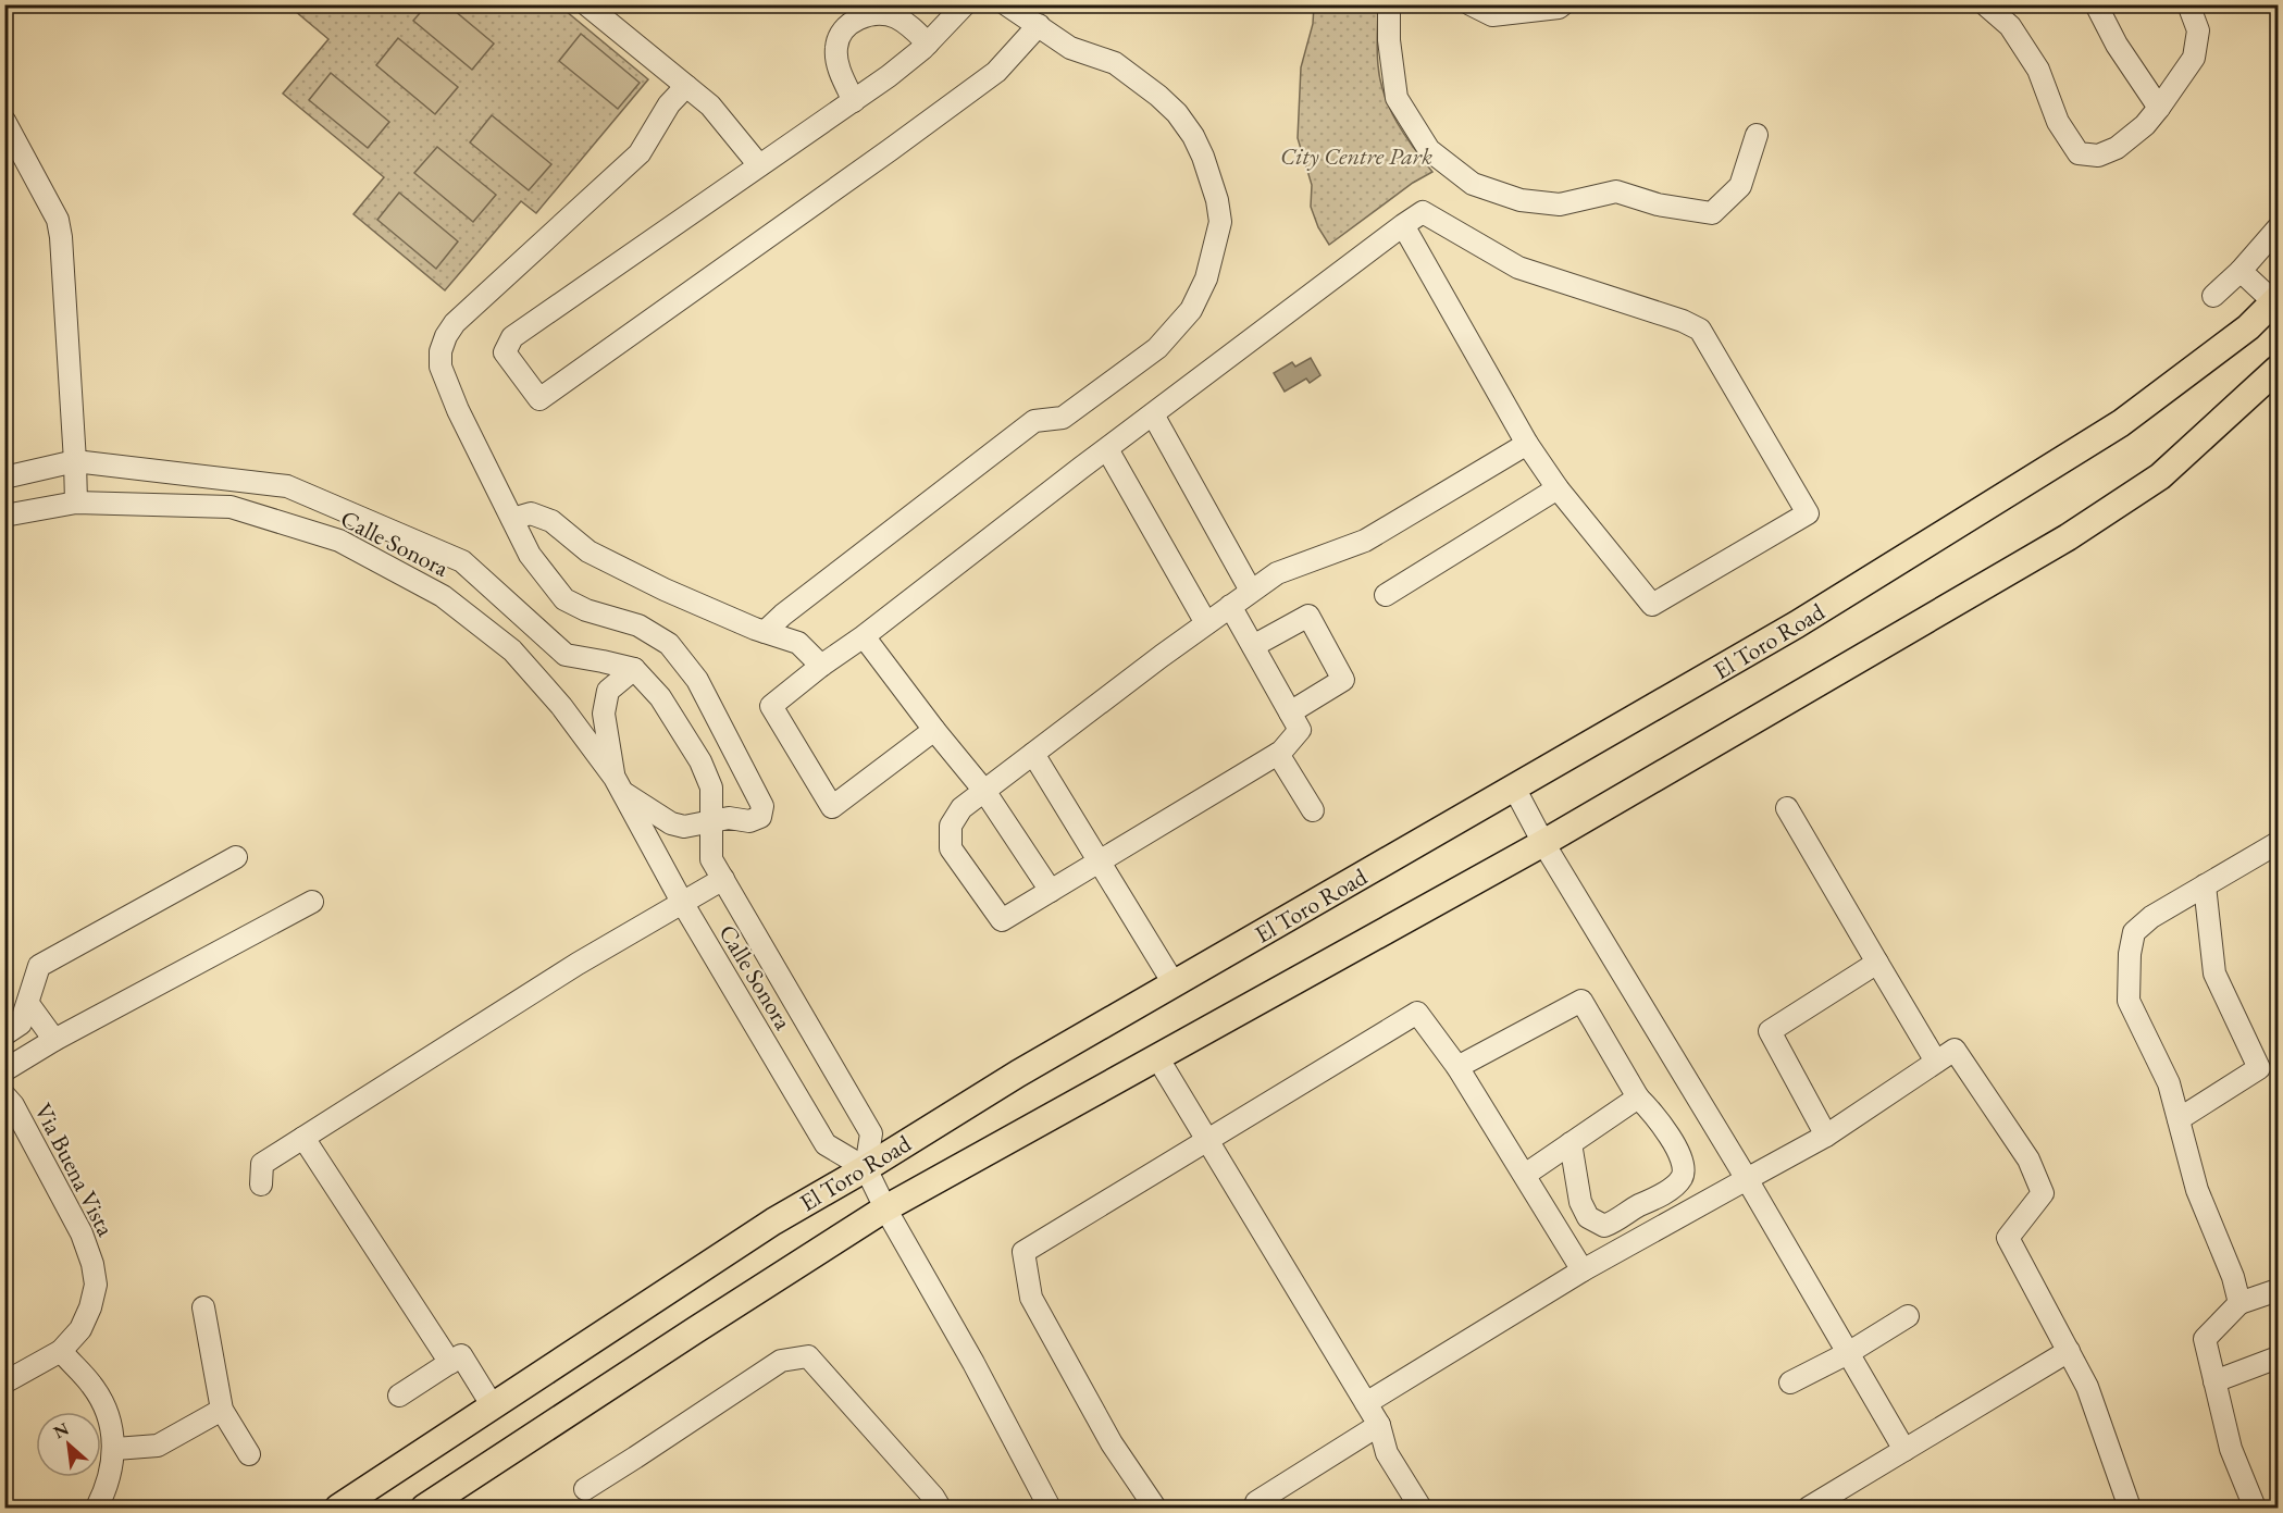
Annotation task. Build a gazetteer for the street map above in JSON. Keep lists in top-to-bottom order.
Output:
{
  "streets": {
    "main road": ["El Toro Road"],
    "street": ["Calle Sonora", "Via Buena Vista"]
  },
  "crossings": [
    ["Calle Sonora", "El Toro Road"]
  ],
  "parks": ["City Centre Park"],
  "north": "top left"
}
